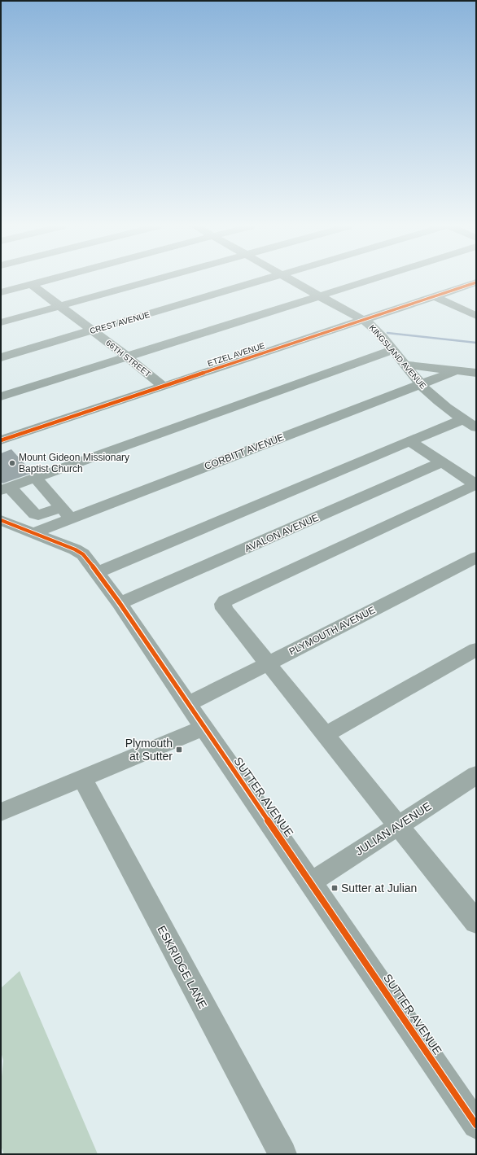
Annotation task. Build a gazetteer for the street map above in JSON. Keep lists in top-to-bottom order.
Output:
{
  "streets": {
    "street": [
      "CREST AVENUE",
      "ETZEL AVENUE",
      "KINGSLAND AVENUE",
      "66TH STREET",
      "CORBITT AVENUE",
      "AVALON AVENUE",
      "PLYMOUTH AVENUE",
      "SUTTER AVENUE",
      "JULIAN AVENUE",
      "ESKRIDGE LANE"
    ]
  },
  "crossings": [
    ["CREST AVENUE", "66TH STREET"],
    ["ETZEL AVENUE", "KINGSLAND AVENUE"],
    ["ETZEL AVENUE", "66TH STREET"],
    ["KINGSLAND AVENUE", "CORBITT AVENUE"],
    ["CORBITT AVENUE", "SUTTER AVENUE"],
    ["AVALON AVENUE", "SUTTER AVENUE"],
    ["PLYMOUTH AVENUE", "SUTTER AVENUE"],
    ["SUTTER AVENUE", "JULIAN AVENUE"]
  ],
  "places": {
    "other": ["Mount Gideon Missionary Baptist Church"],
    "transit": ["Plymouth at Sutter", "Sutter at Julian"]
  }
}
